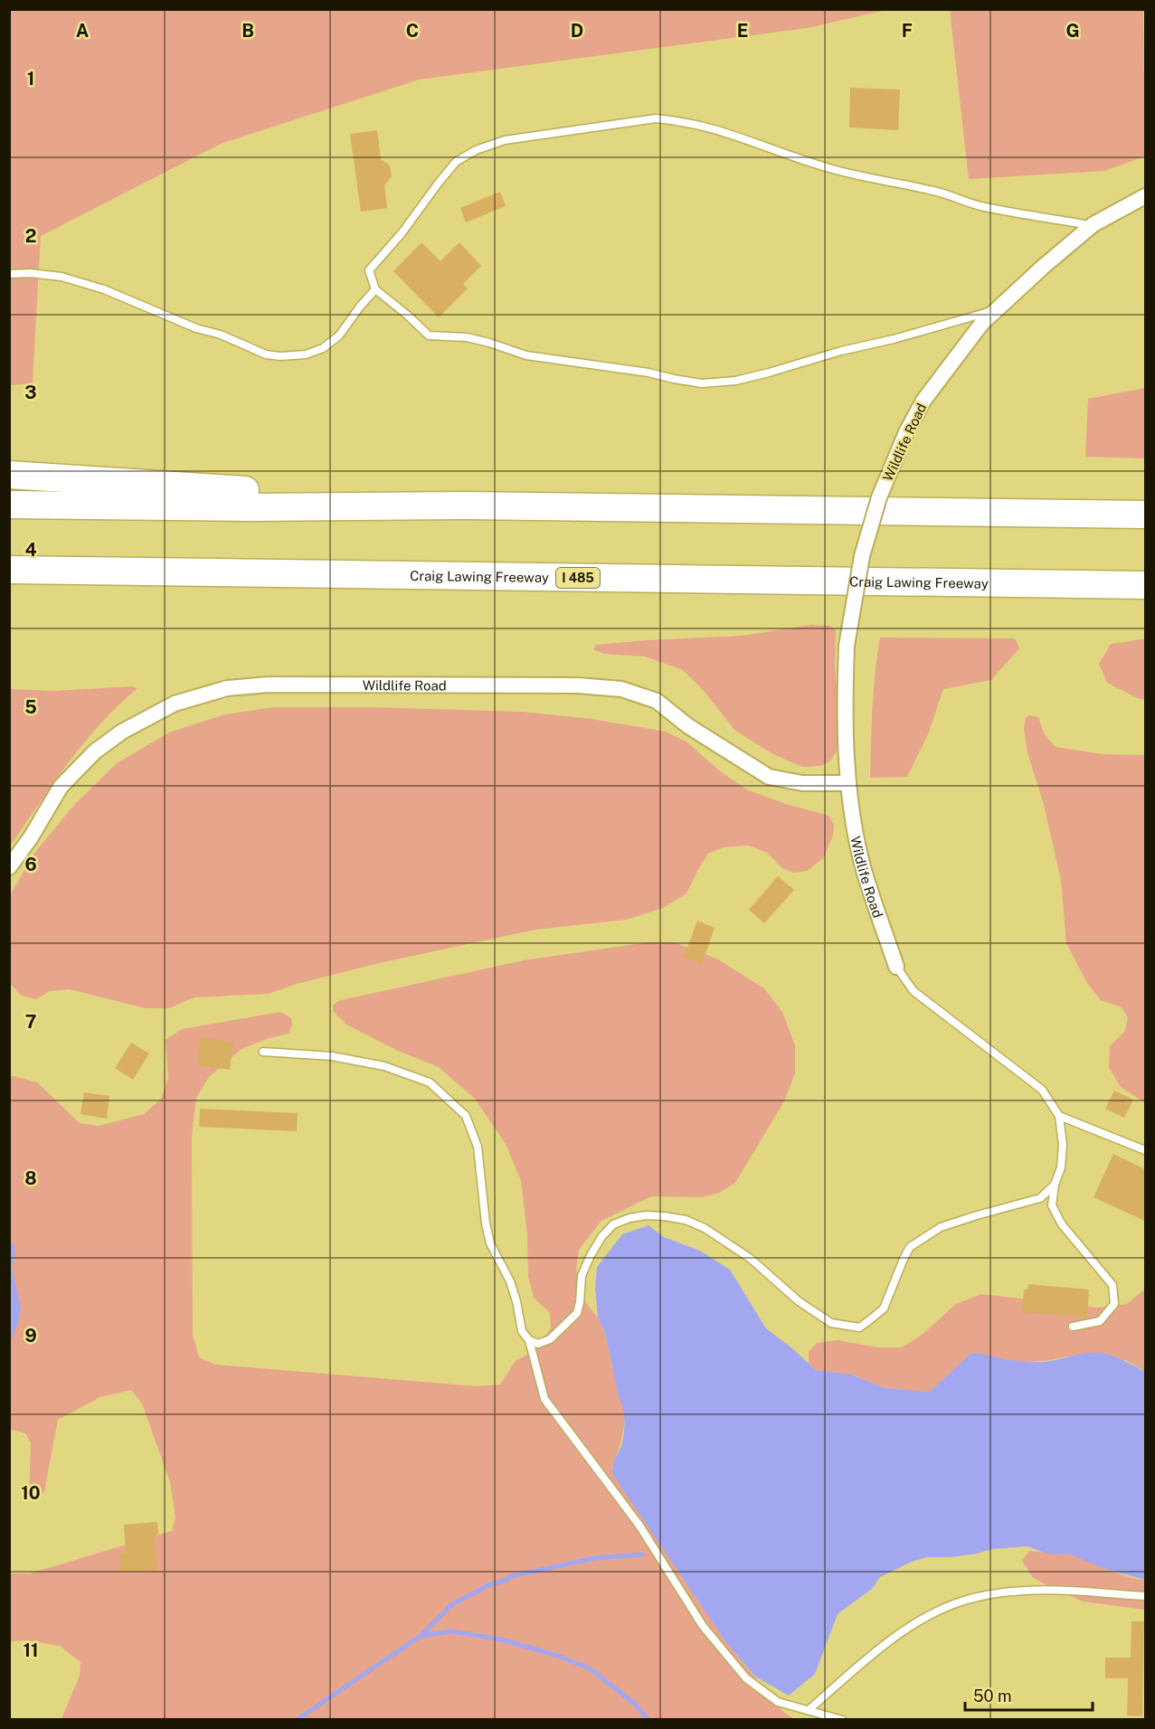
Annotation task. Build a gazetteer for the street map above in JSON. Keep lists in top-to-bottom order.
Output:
{
  "streets": {
    "highway": ["Craig Lawing Freeway", "I 485"],
    "street": ["Wildlife Road"]
  },
  "scale_bar": "50 m",
  "grid": {
    "columns": [
      "A",
      "B",
      "C",
      "D",
      "E",
      "F",
      "G"
    ],
    "rows": [
      "1",
      "2",
      "3",
      "4",
      "5",
      "6",
      "7",
      "8",
      "9",
      "10",
      "11"
    ]
  }
}
